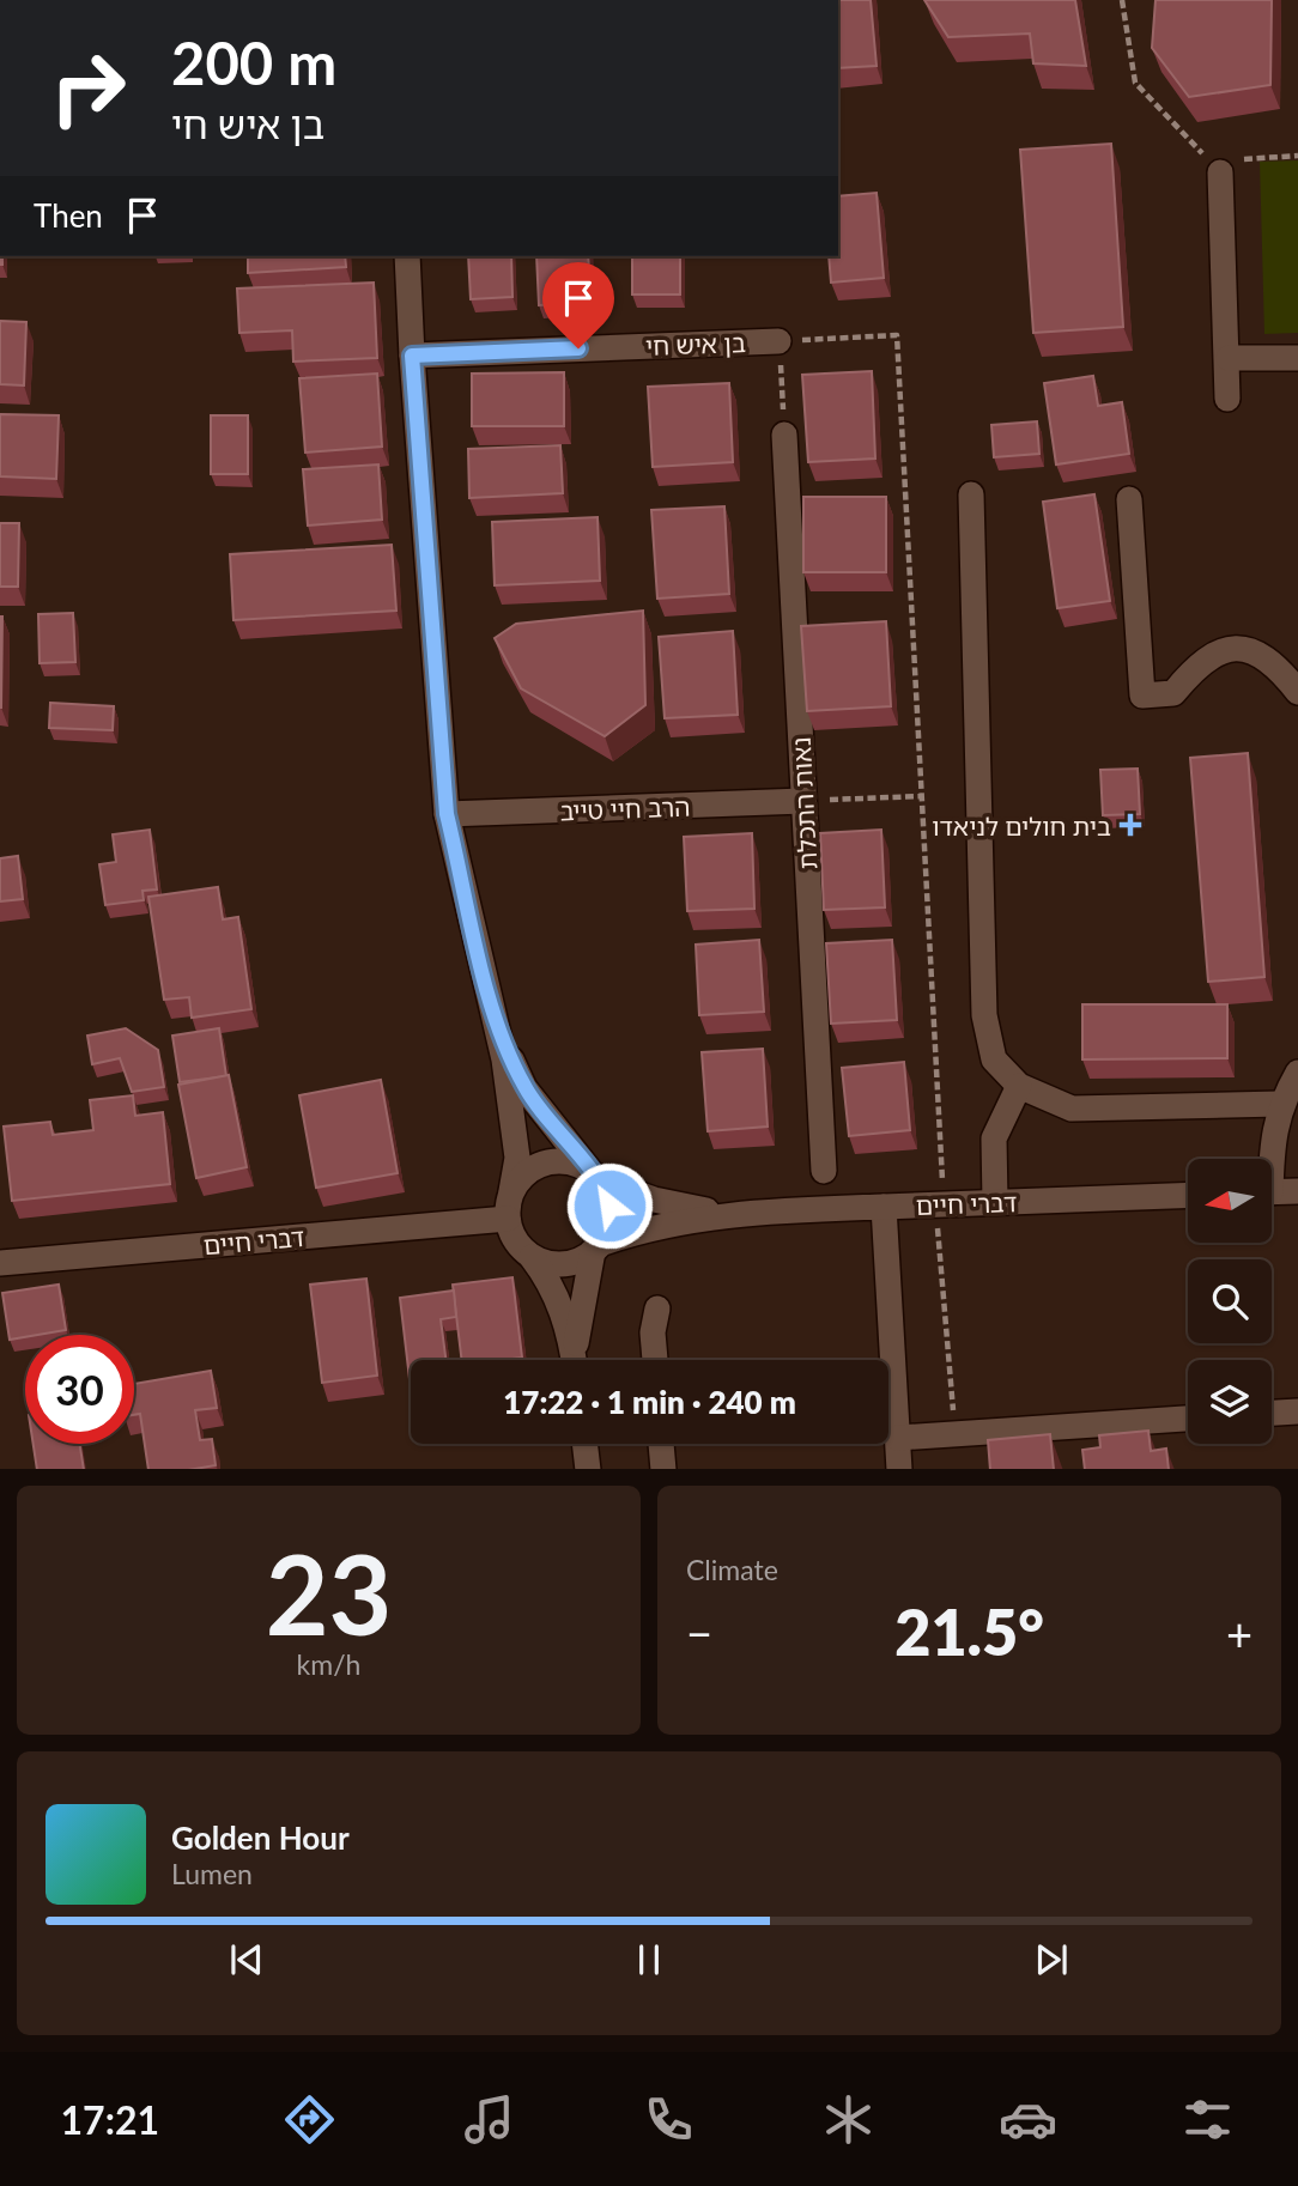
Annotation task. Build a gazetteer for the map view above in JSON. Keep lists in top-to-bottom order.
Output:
{
  "streets": {
    "street": [
      "בן איש חי",
      "נאות התכלת",
      "הרב חיי טייב",
      "דברי חיים"
    ]
  },
  "crossings": [
    ["נאות התכלת", "הרב חיי טייב"]
  ],
  "places": {
    "health": ["בית חולים לניאדו"]
  },
  "north": "left",
  "page": {
    "turn": ["200 m", "בן איש חי"],
    "then": "Then",
    "limit": "30",
    "trip": "17:22 · 1 min · 240 m",
    "tile": [
      ["23", "km/h"],
      "Climate"
    ],
    "heat": ["−", "21.5°", "+"],
    "song": ["Golden Hour", "Lumen"],
    "tabs": "17:21"
  }
}
